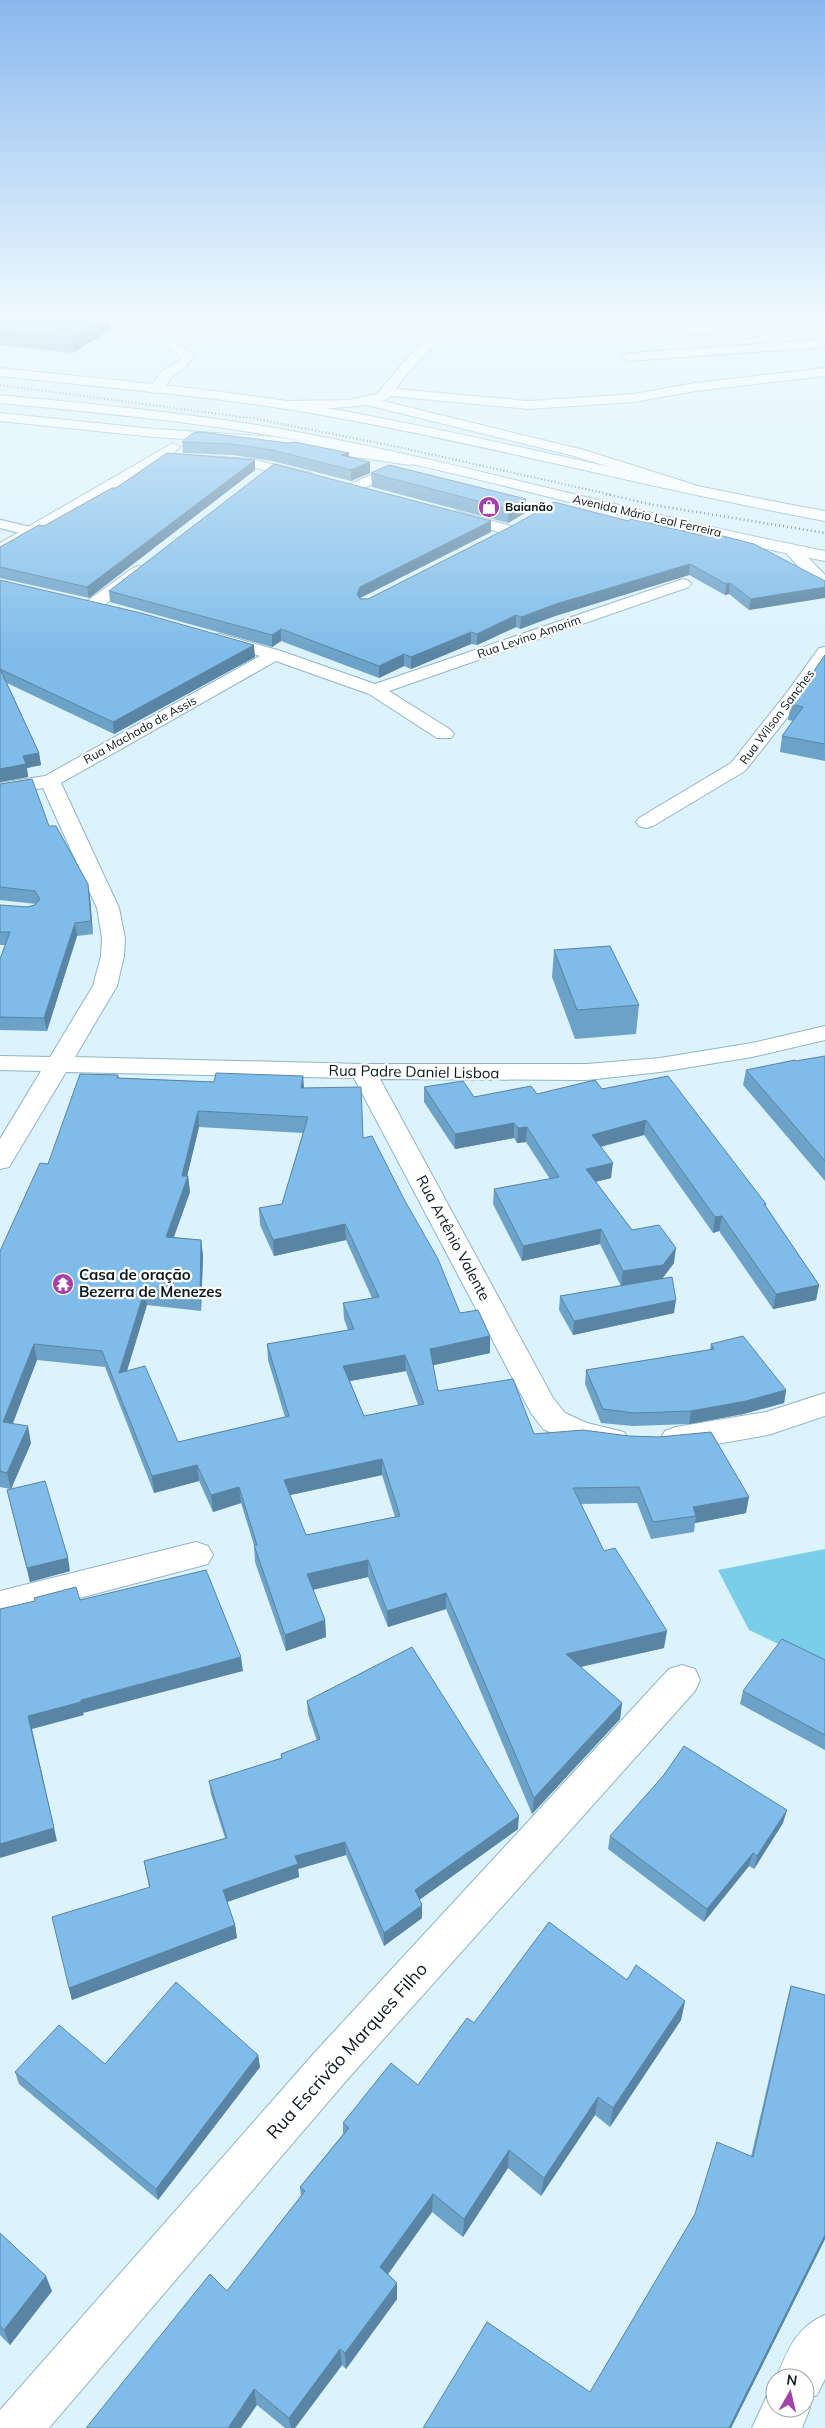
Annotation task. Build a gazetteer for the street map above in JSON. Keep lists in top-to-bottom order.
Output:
{
  "streets": {
    "main road": [
      "Avenida Mário Leal Ferreira",
      "Rua Levino Amorim",
      "Rua Wilson Sanches",
      "Rua Machado de Assis",
      "Rua Padre Daniel Lisboa",
      "Rua Artênio Valente",
      "Rua Escrivão Marques Filho"
    ]
  },
  "crossings": [
    ["Rua Padre Daniel Lisboa", "Rua Artênio Valente"]
  ],
  "places": {
    "shop": ["Baianão"],
    "temple": ["Casa de oração Bezerra de Menezes"]
  },
  "north": "top"
}
